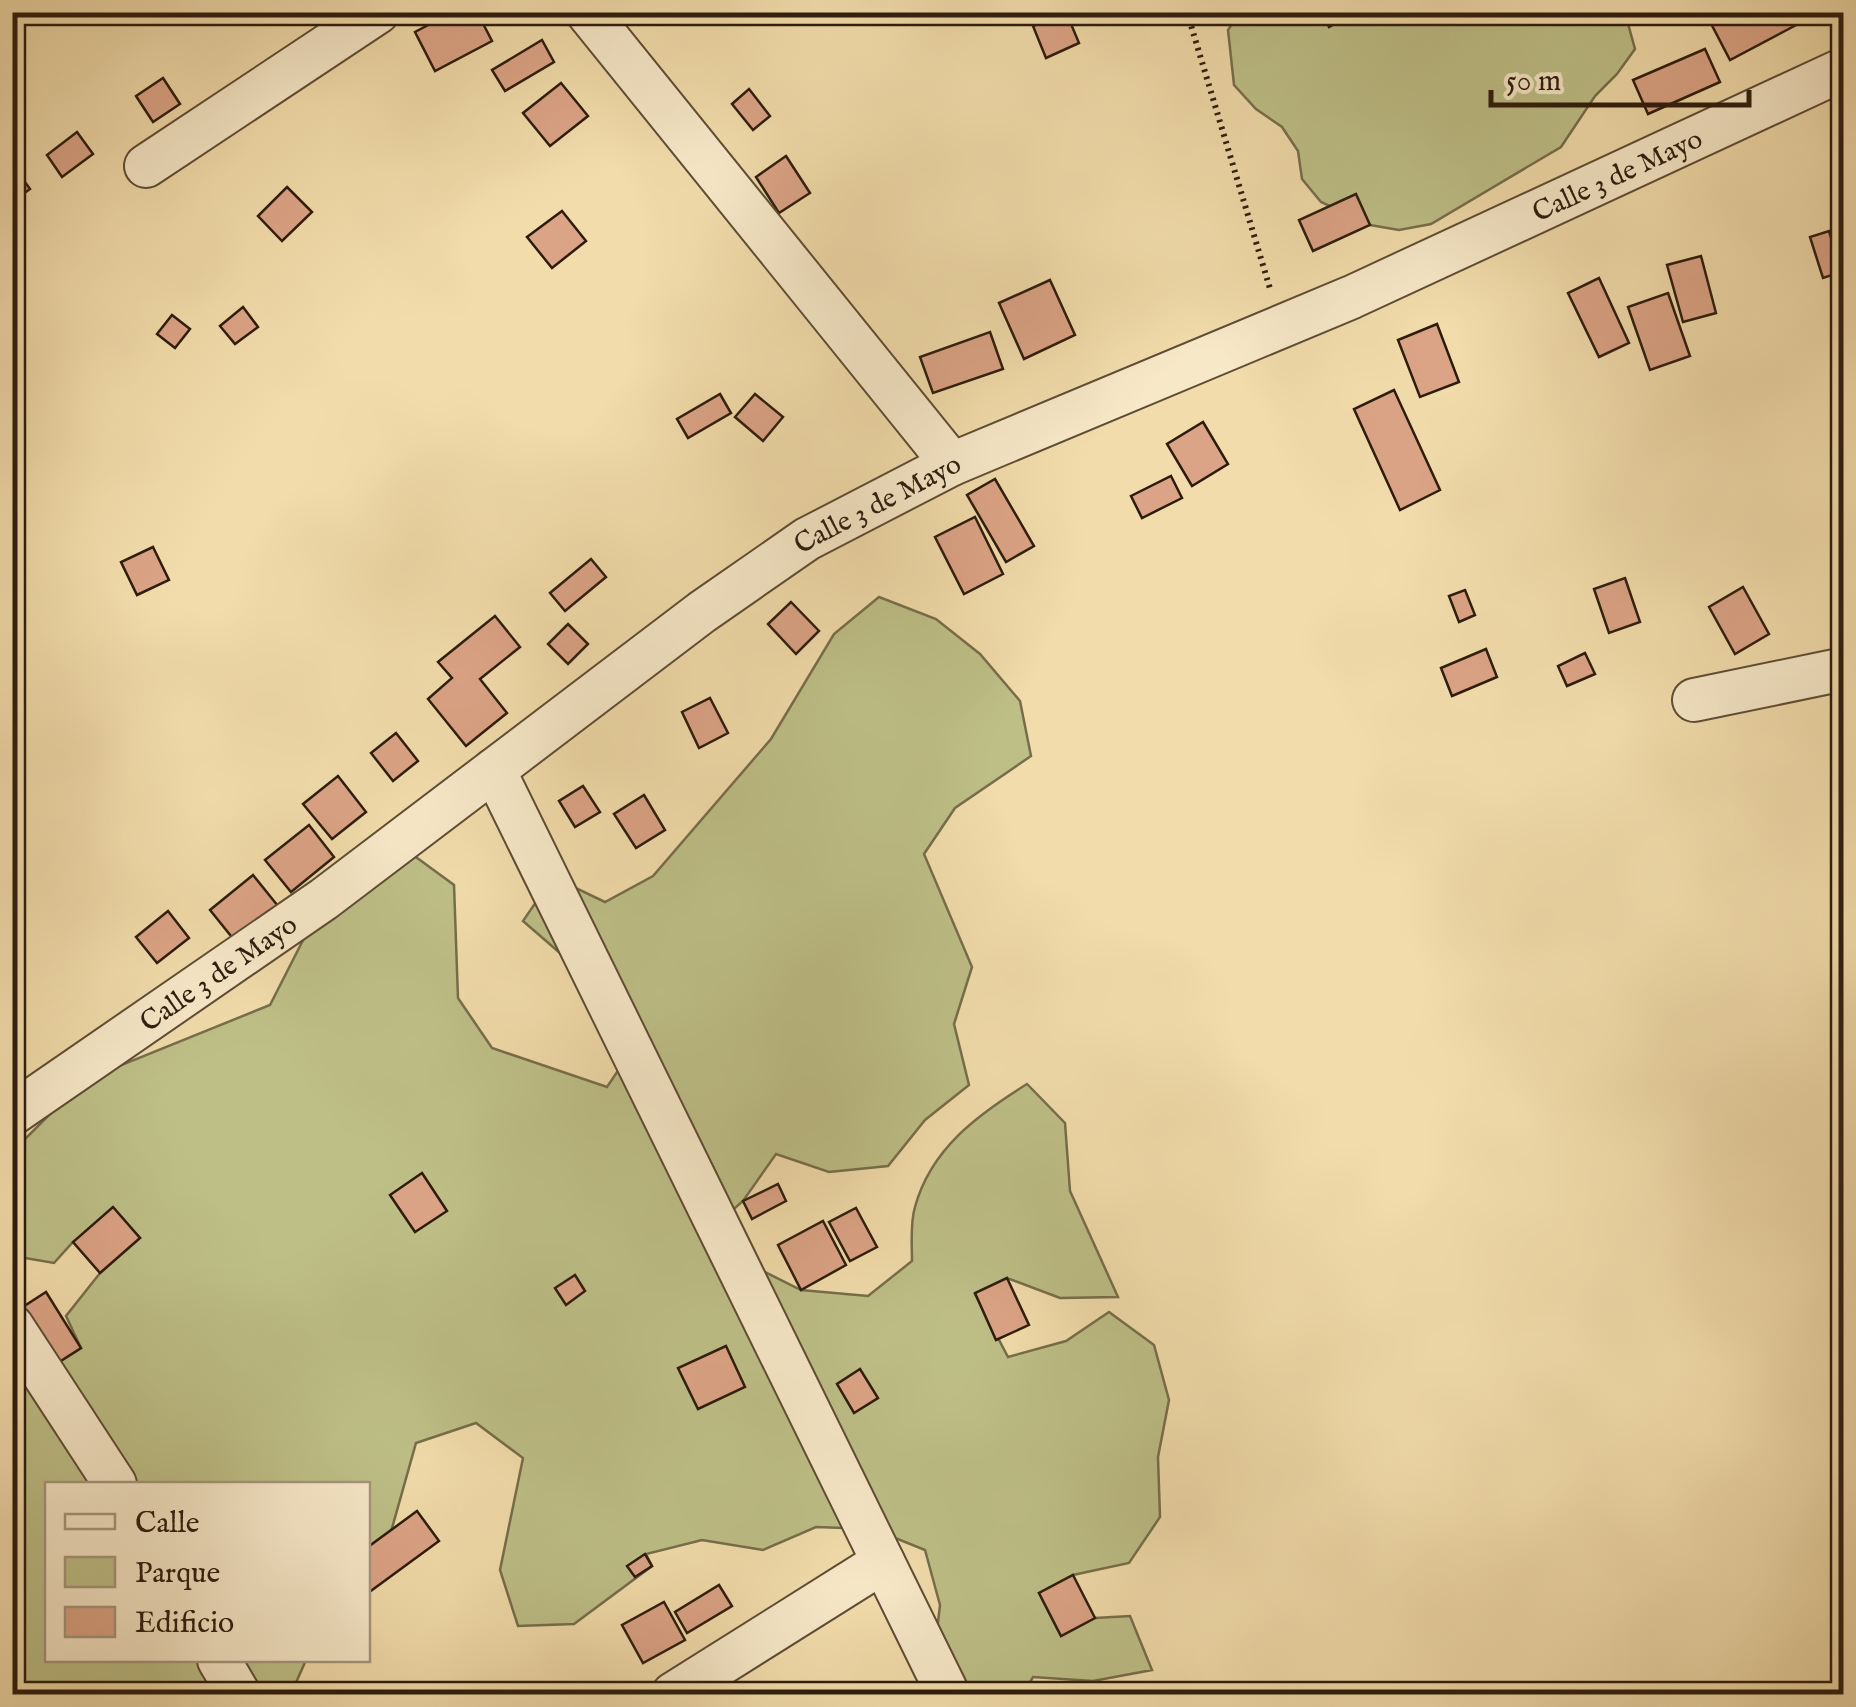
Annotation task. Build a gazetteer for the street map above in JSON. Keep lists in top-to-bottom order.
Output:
{
  "streets": {
    "street": ["Calle 3 de Mayo"]
  },
  "legend": ["Calle", "Parque", "Edificio"],
  "scale_bar": "50 m"
}
